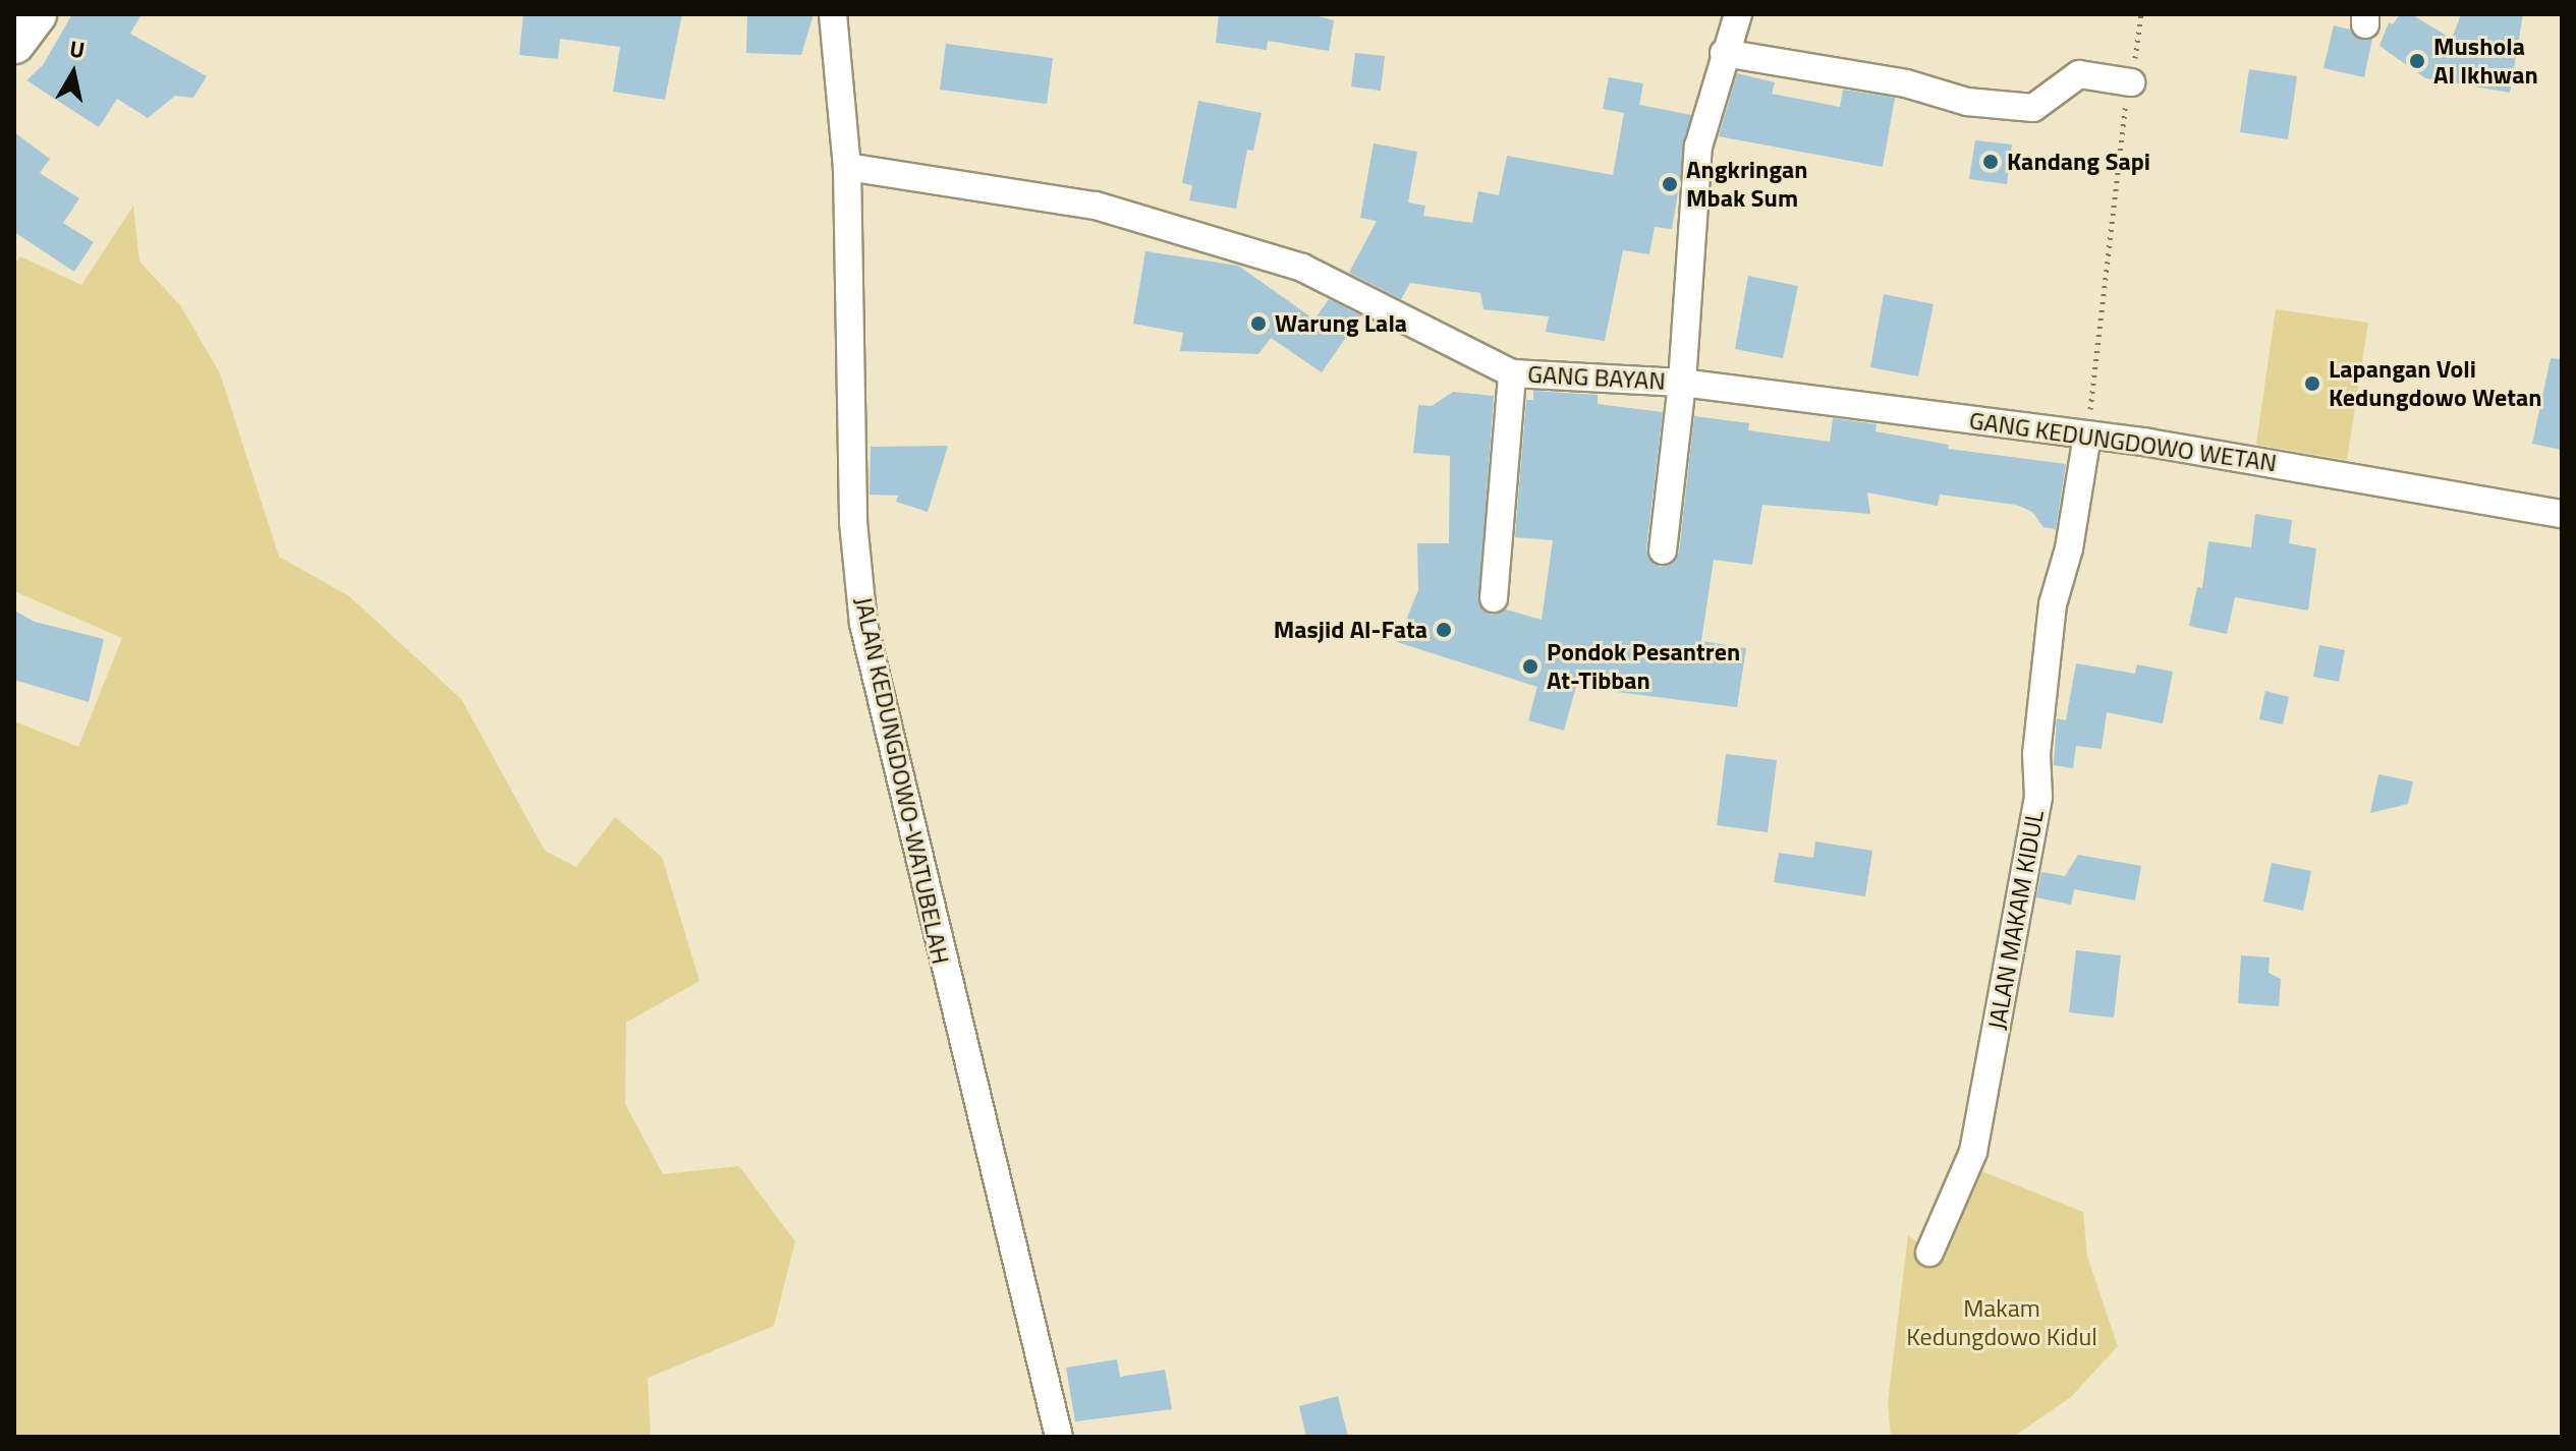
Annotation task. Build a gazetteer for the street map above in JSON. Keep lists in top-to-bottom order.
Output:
{
  "streets": {
    "street": [
      "GANG BAYAN",
      "GANG KEDUNGDOWO WETAN",
      "JALAN KEDUNGDOWO-WATUBELAH",
      "JALAN MAKAM KIDUL"
    ]
  },
  "crossings": [
    ["GANG BAYAN", "GANG KEDUNGDOWO WETAN"],
    ["GANG KEDUNGDOWO WETAN", "JALAN MAKAM KIDUL"]
  ],
  "parks": ["Makam Kedungdowo Kidul"],
  "places": [
    "Mushola Al Ikhwan",
    "Kandang Sapi",
    "Angkringan Mbak Sum",
    "Warung Lala",
    "Lapangan Voli Kedungdowo Wetan",
    "Masjid Al-Fata",
    "Pondok Pesantren At-Tibban"
  ],
  "north": "top"
}
